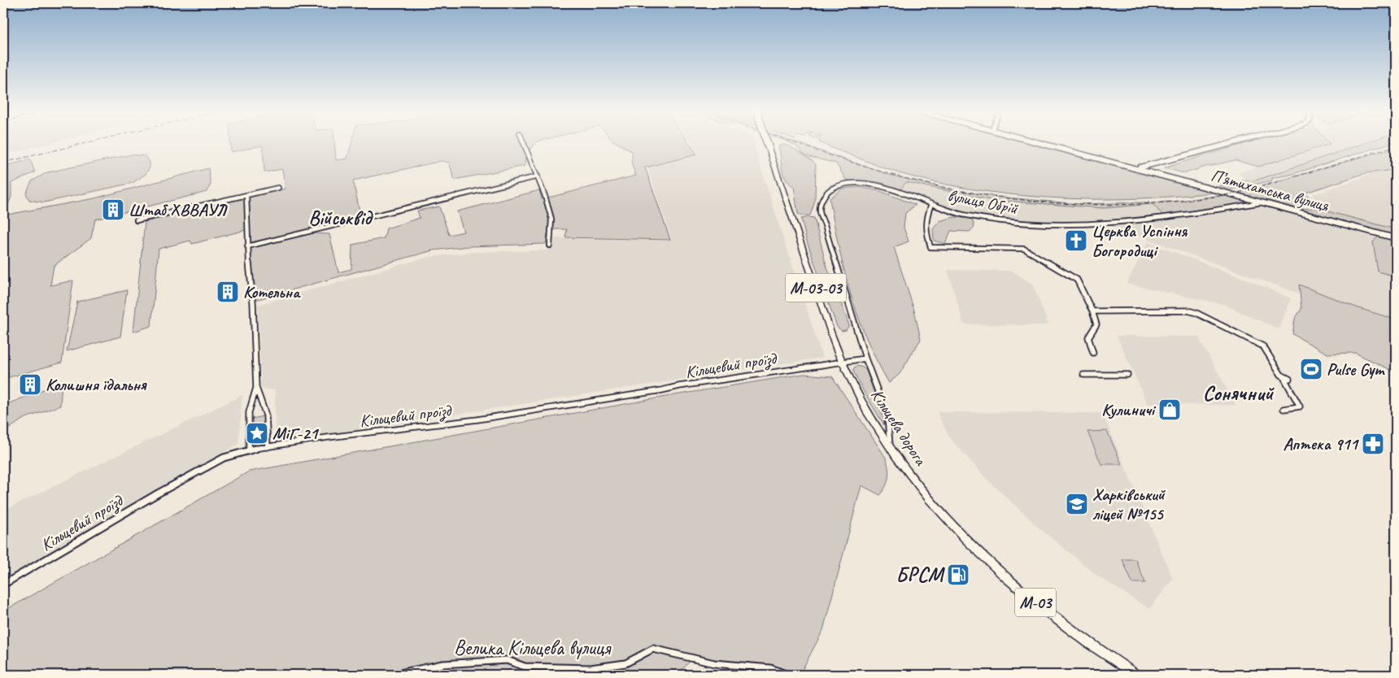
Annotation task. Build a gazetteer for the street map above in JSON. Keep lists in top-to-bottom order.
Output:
{
  "streets": {
    "highway": ["М-03-03", "Кільцева дорога", "М-03"],
    "street": [
      "П’ятихатська вулиця",
      "вулиця Обрій",
      "Кільцевий проїзд",
      "Велика Кільцева вулиця"
    ]
  },
  "crossings": [
    ["П’ятихатська вулиця", "вулиця Обрій"],
    ["вулиця Обрій", "Кільцева дорога"],
    ["Кільцевий проїзд", "Кільцева дорога"]
  ],
  "districts": ["Військвід", "Сонячний"],
  "places": {
    "building": ["Штаб ХВВАУЛ", "Котельна", "Колишня їдальня"],
    "church": ["Церква Успіння Богородиці"],
    "sports": ["Pulse Gym"],
    "shop": ["Кулиничі"],
    "place": ["МіГ-21"],
    "pharmacy": ["Аптека 911"],
    "school or university": ["Харківський ліцей №155"],
    "fuel station": ["БРСМ"]
  }
}
